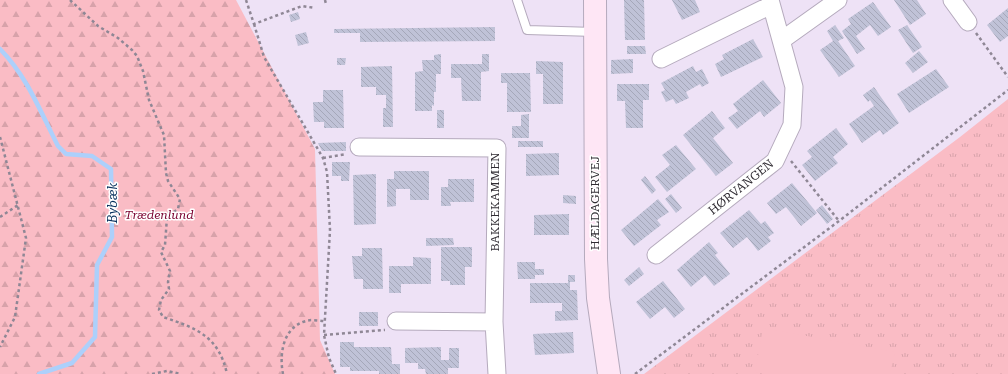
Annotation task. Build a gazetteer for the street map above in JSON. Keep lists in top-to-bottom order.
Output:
{
  "streets": {
    "street": ["HØRVANGEN", "BAKKEKAMMEN", "HÆLDAGERVEJ"]
  },
  "water": ["Bybæk"],
  "parks": ["Trædenlund"]
}
